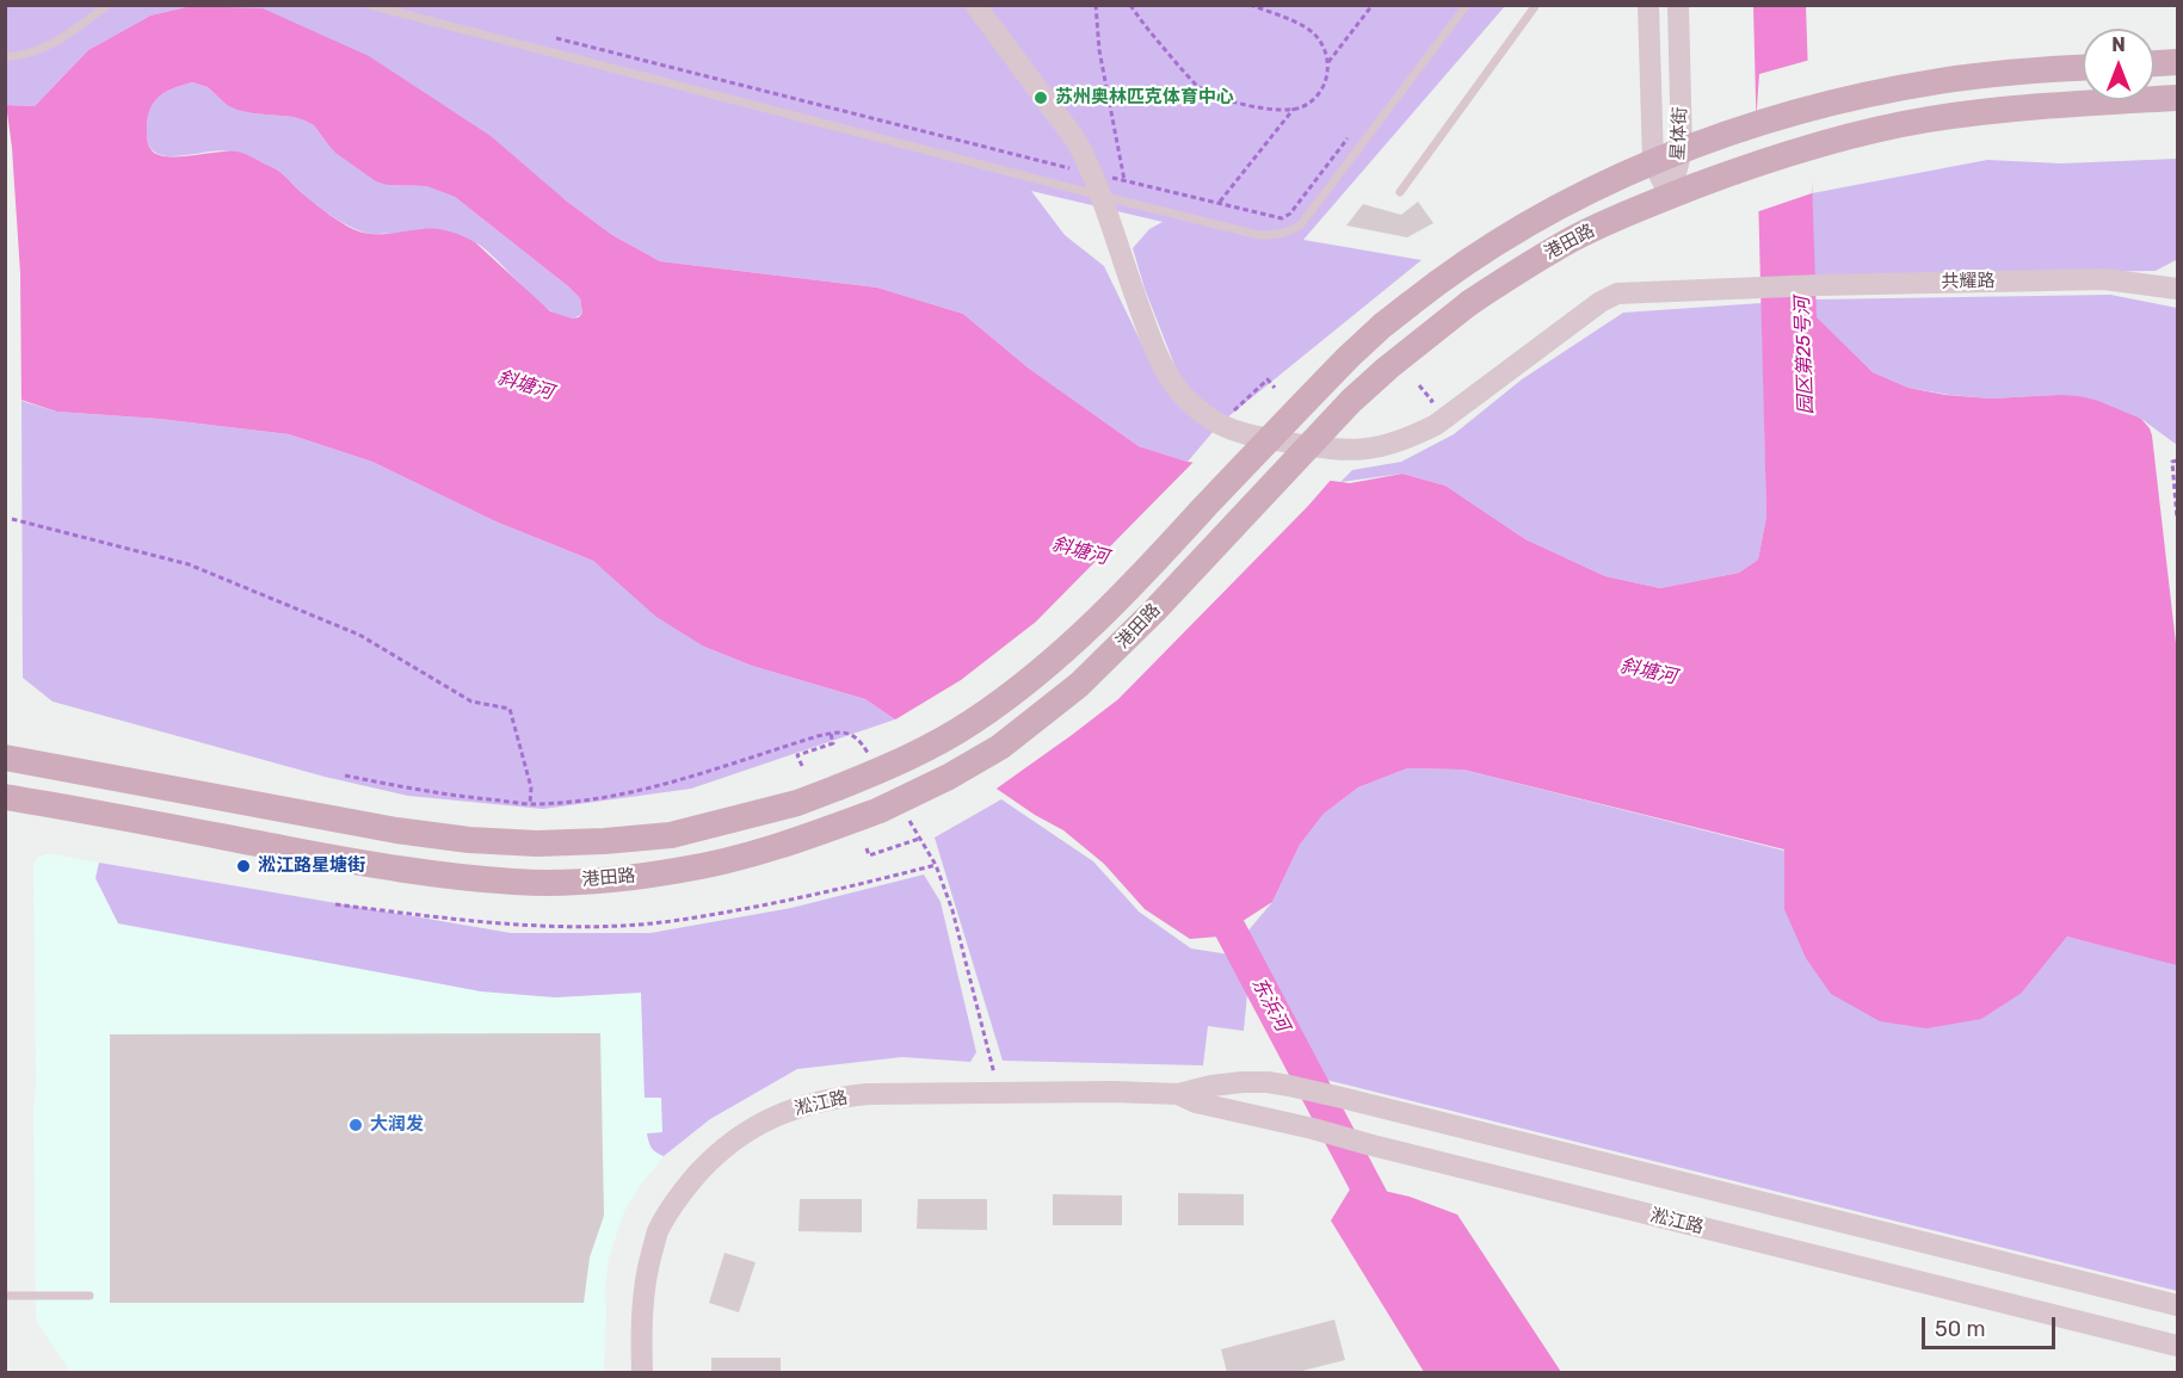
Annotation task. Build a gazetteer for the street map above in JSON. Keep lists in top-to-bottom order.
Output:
{
  "streets": {
    "main road": ["港田路"],
    "street": ["星体街", "共耀路", "淞江路"]
  },
  "crossings": [
    ["星体街", "港田路"]
  ],
  "water": ["园区第25号河", "斜塘河", "东浜河"],
  "places": ["苏州奥林匹克体育中心", "淞江路星塘街", "大润发"],
  "scale_bar": "50 m",
  "north": "top"
}
